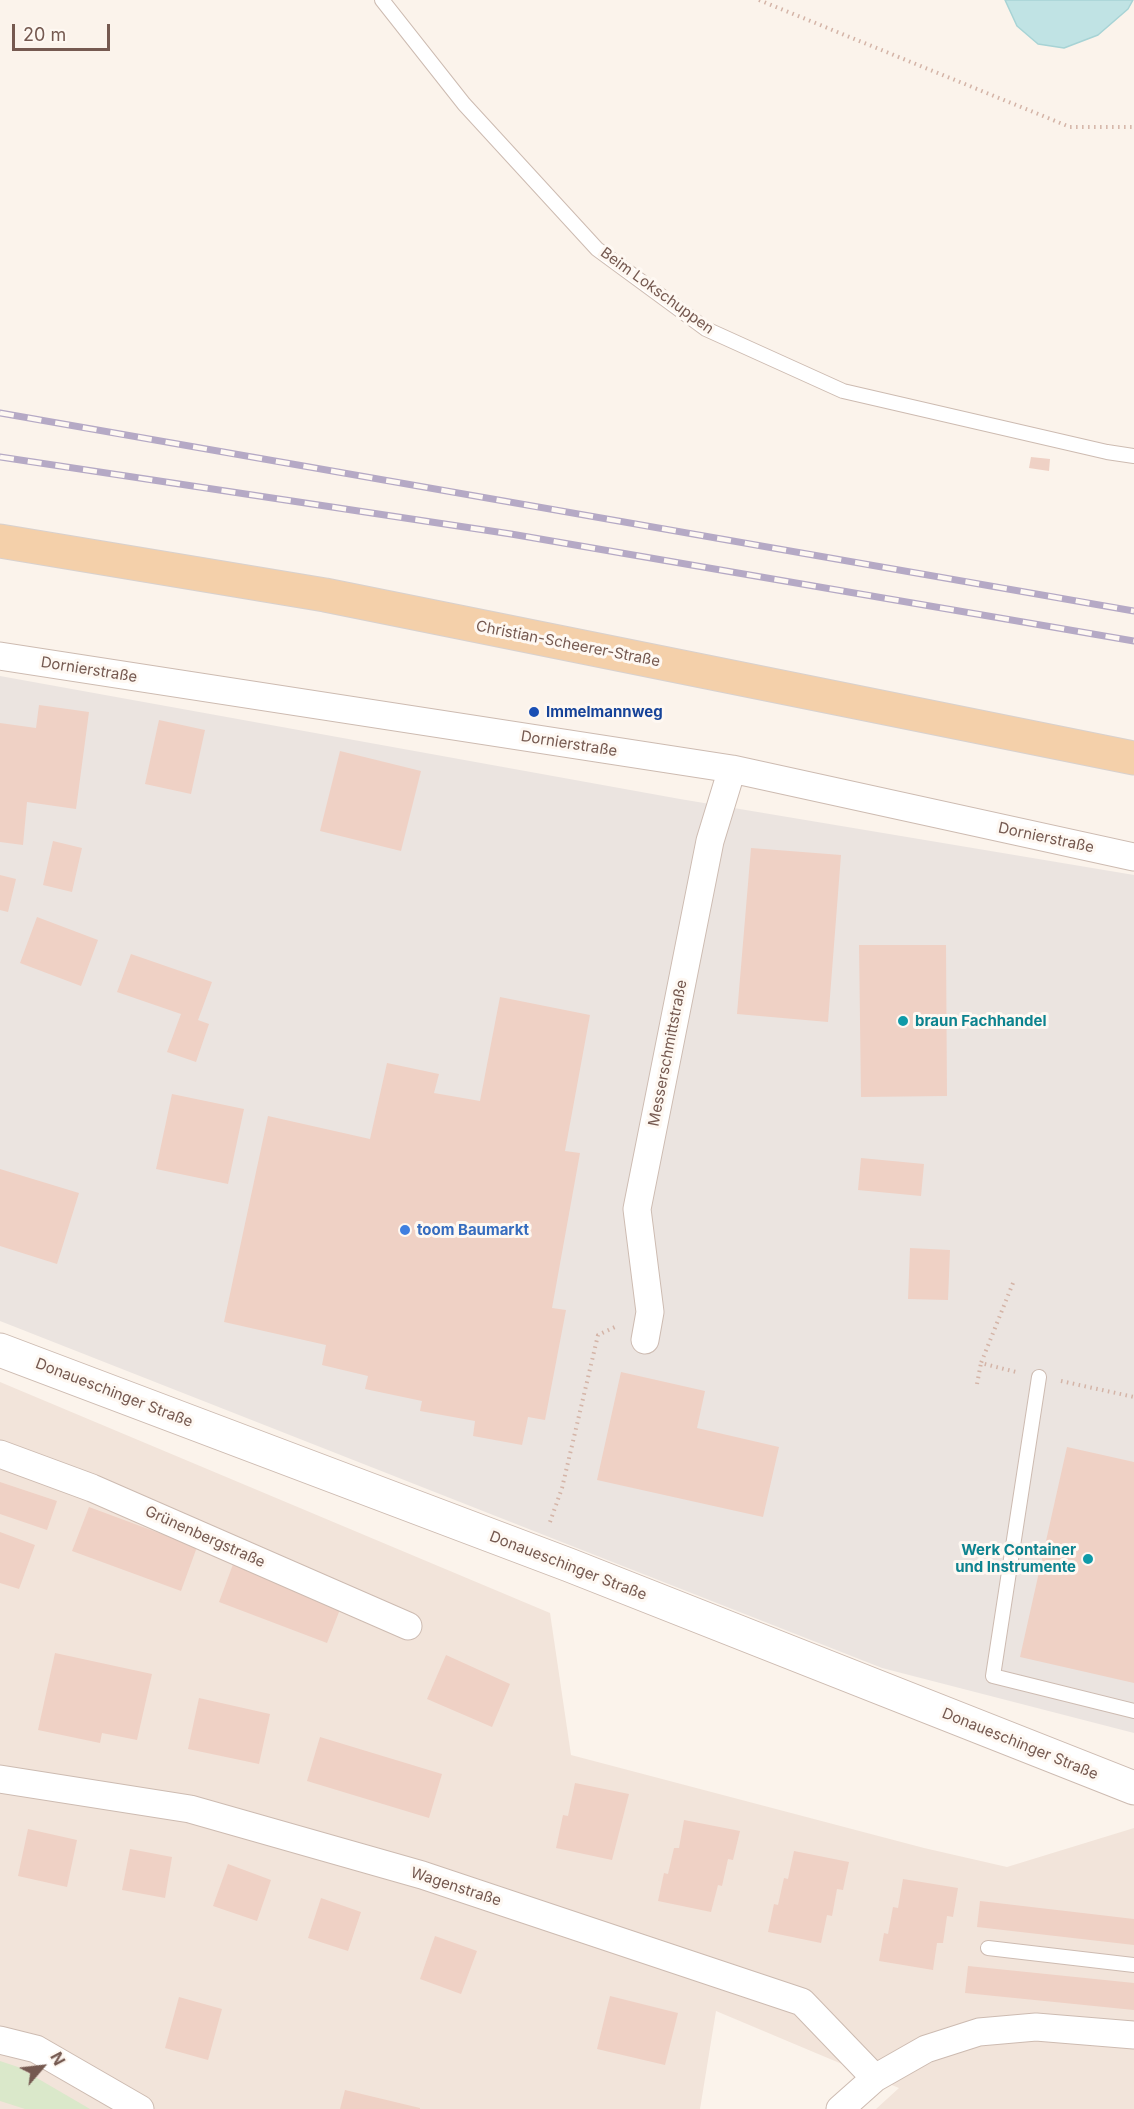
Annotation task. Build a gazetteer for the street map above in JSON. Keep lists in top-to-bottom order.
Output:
{
  "streets": {
    "main road": ["Christian-Scheerer-Straße"],
    "street": [
      "Dornierstraße",
      "Messerschmittstraße",
      "Donaueschinger Straße",
      "Grünenbergstraße",
      "Wagenstraße"
    ],
    "lane": ["Beim Lokschuppen"]
  },
  "crossings": [
    ["Dornierstraße", "Messerschmittstraße"]
  ],
  "places": [
    "Immelmannweg",
    "braun Fachhandel",
    "toom Baumarkt",
    "Werk Container und Instrumente"
  ],
  "scale_bar": "20 m",
  "north": "top right"
}
